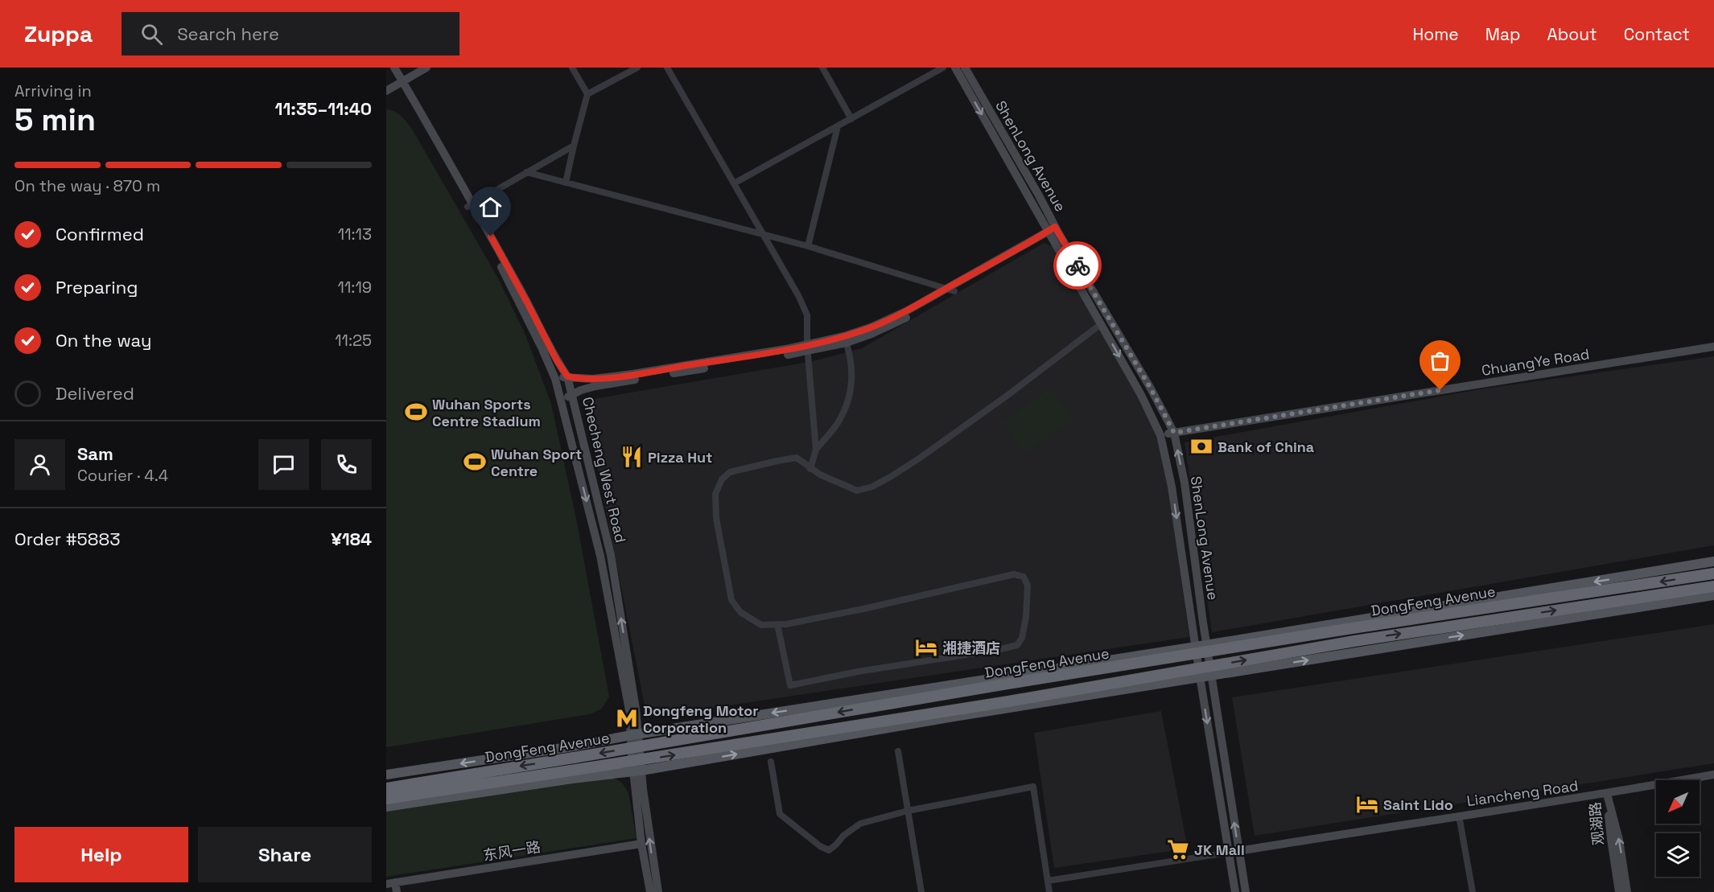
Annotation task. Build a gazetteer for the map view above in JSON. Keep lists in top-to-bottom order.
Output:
{
  "streets": {
    "highway": ["DongFeng Avenue"],
    "main road": [
      "ShenLong Avenue",
      "ChuangYe Road",
      "Checheng West Road",
      "Liancheng Road",
      "观湖路",
      "东风一路"
    ]
  },
  "crossings": [
    ["ShenLong Avenue", "ChuangYe Road"],
    ["ShenLong Avenue", "Liancheng Road"],
    ["Checheng West Road", "东风一路"],
    ["Liancheng Road", "观湖路"]
  ],
  "places": {
    "sports": ["Wuhan Sports Centre Stadium", "Wuhan Sport Centre"],
    "bank": ["Bank of China"],
    "restaurant": ["Pizza Hut"],
    "hotel": ["湘捷酒店", "Saint Lido"],
    "metro station": ["Dongfeng Motor Corporation"],
    "supermarket": ["JK Mall"]
  },
  "north": "bottom left",
  "page": {
    "header": "Zuppa",
    "search": "Search here",
    "nav": [
      "Home",
      "Map",
      "About",
      "Contact"
    ],
    "heading": ["5 min", "Arriving in", "11:35–11:40"],
    "panel": [
      "Sam",
      "Courier · 4.4",
      "Order #5883",
      "¥184"
    ],
    "bar": "On the way · 870 m",
    "list": [
      ["Confirmed", "11:13"],
      ["Preparing", "11:19"],
      ["On the way", "11:25"],
      "Delivered"
    ],
    "buttons": ["Help", "Share"]
  }
}
